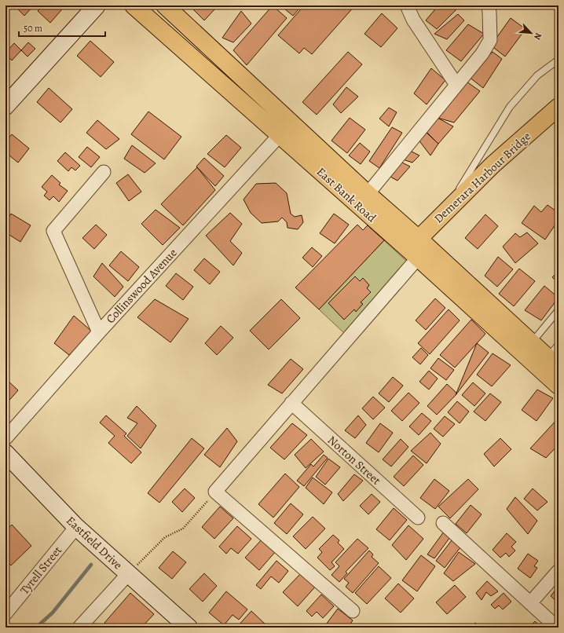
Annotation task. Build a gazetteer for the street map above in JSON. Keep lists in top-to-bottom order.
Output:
{
  "streets": {
    "main road": ["Demerara Harbour Bridge", "East Bank Road"],
    "street": [
      "Collinswood Avenue",
      "Norton Street",
      "Eastfield Drive",
      "Tyrell Street"
    ]
  },
  "crossings": [
    ["Demerara Harbour Bridge", "East Bank Road"],
    ["East Bank Road", "Collinswood Avenue"],
    ["Eastfield Drive", "Tyrell Street"]
  ],
  "scale_bar": "50 m",
  "north": "bottom right"
}
